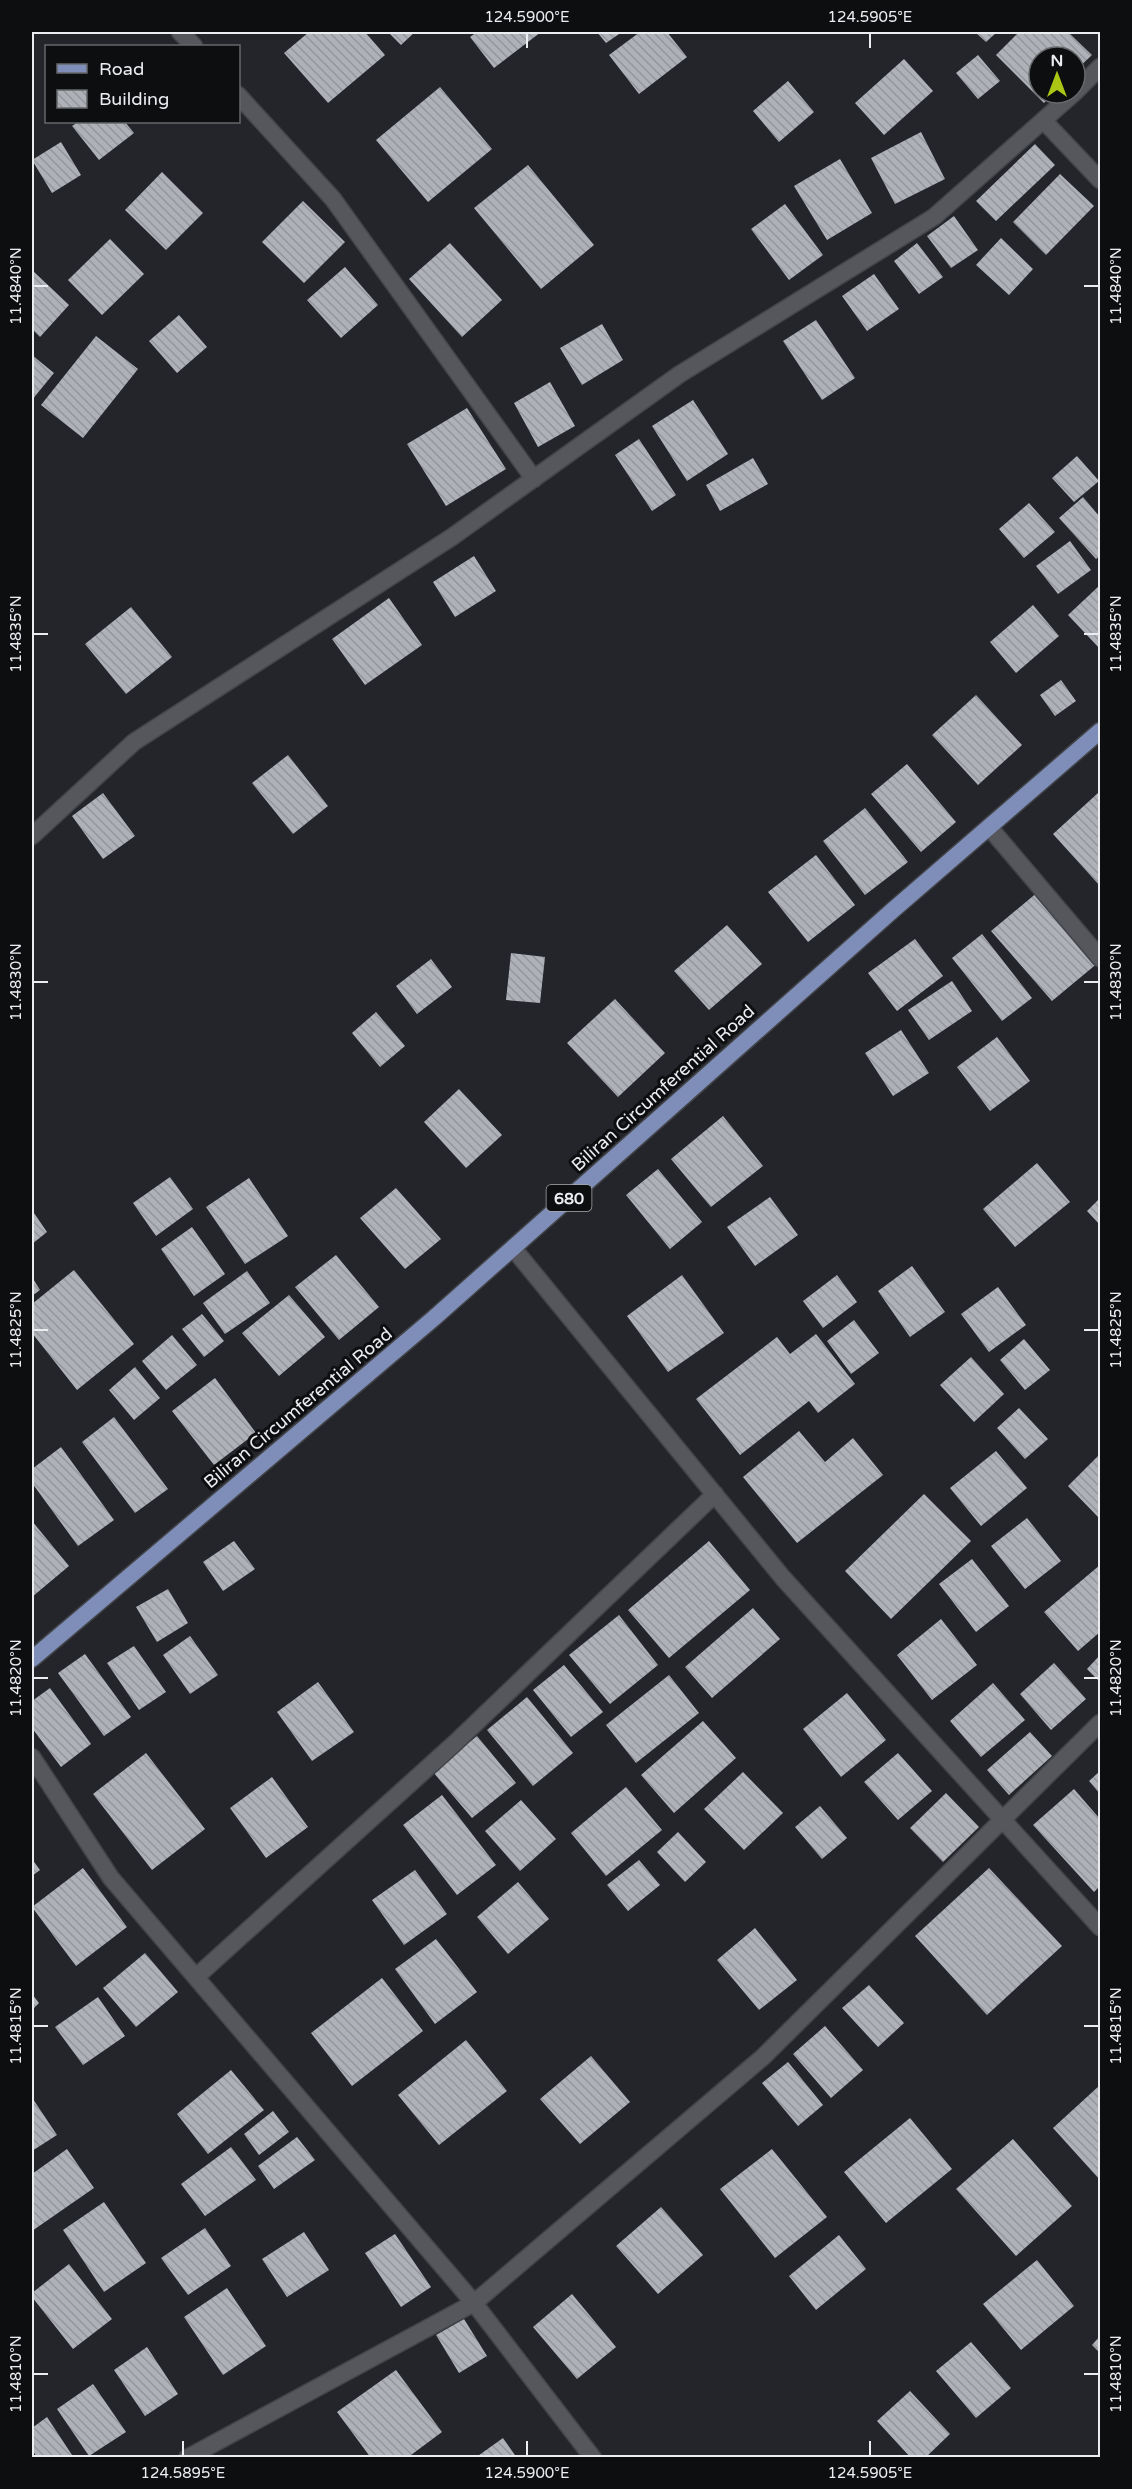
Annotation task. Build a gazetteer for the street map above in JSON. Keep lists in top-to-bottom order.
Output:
{
  "streets": {
    "main road": ["Biliran Circumferential Road", "680"]
  },
  "legend": ["Road", "Building"],
  "north": "top",
  "coordinates": [
    "124.5900°E",
    "124.5905°E",
    "11.4840°N",
    "11.4835°N",
    "11.4830°N",
    "11.4825°N",
    "11.4820°N",
    "11.4815°N",
    "11.4810°N",
    "124.5895°E"
  ]
}
